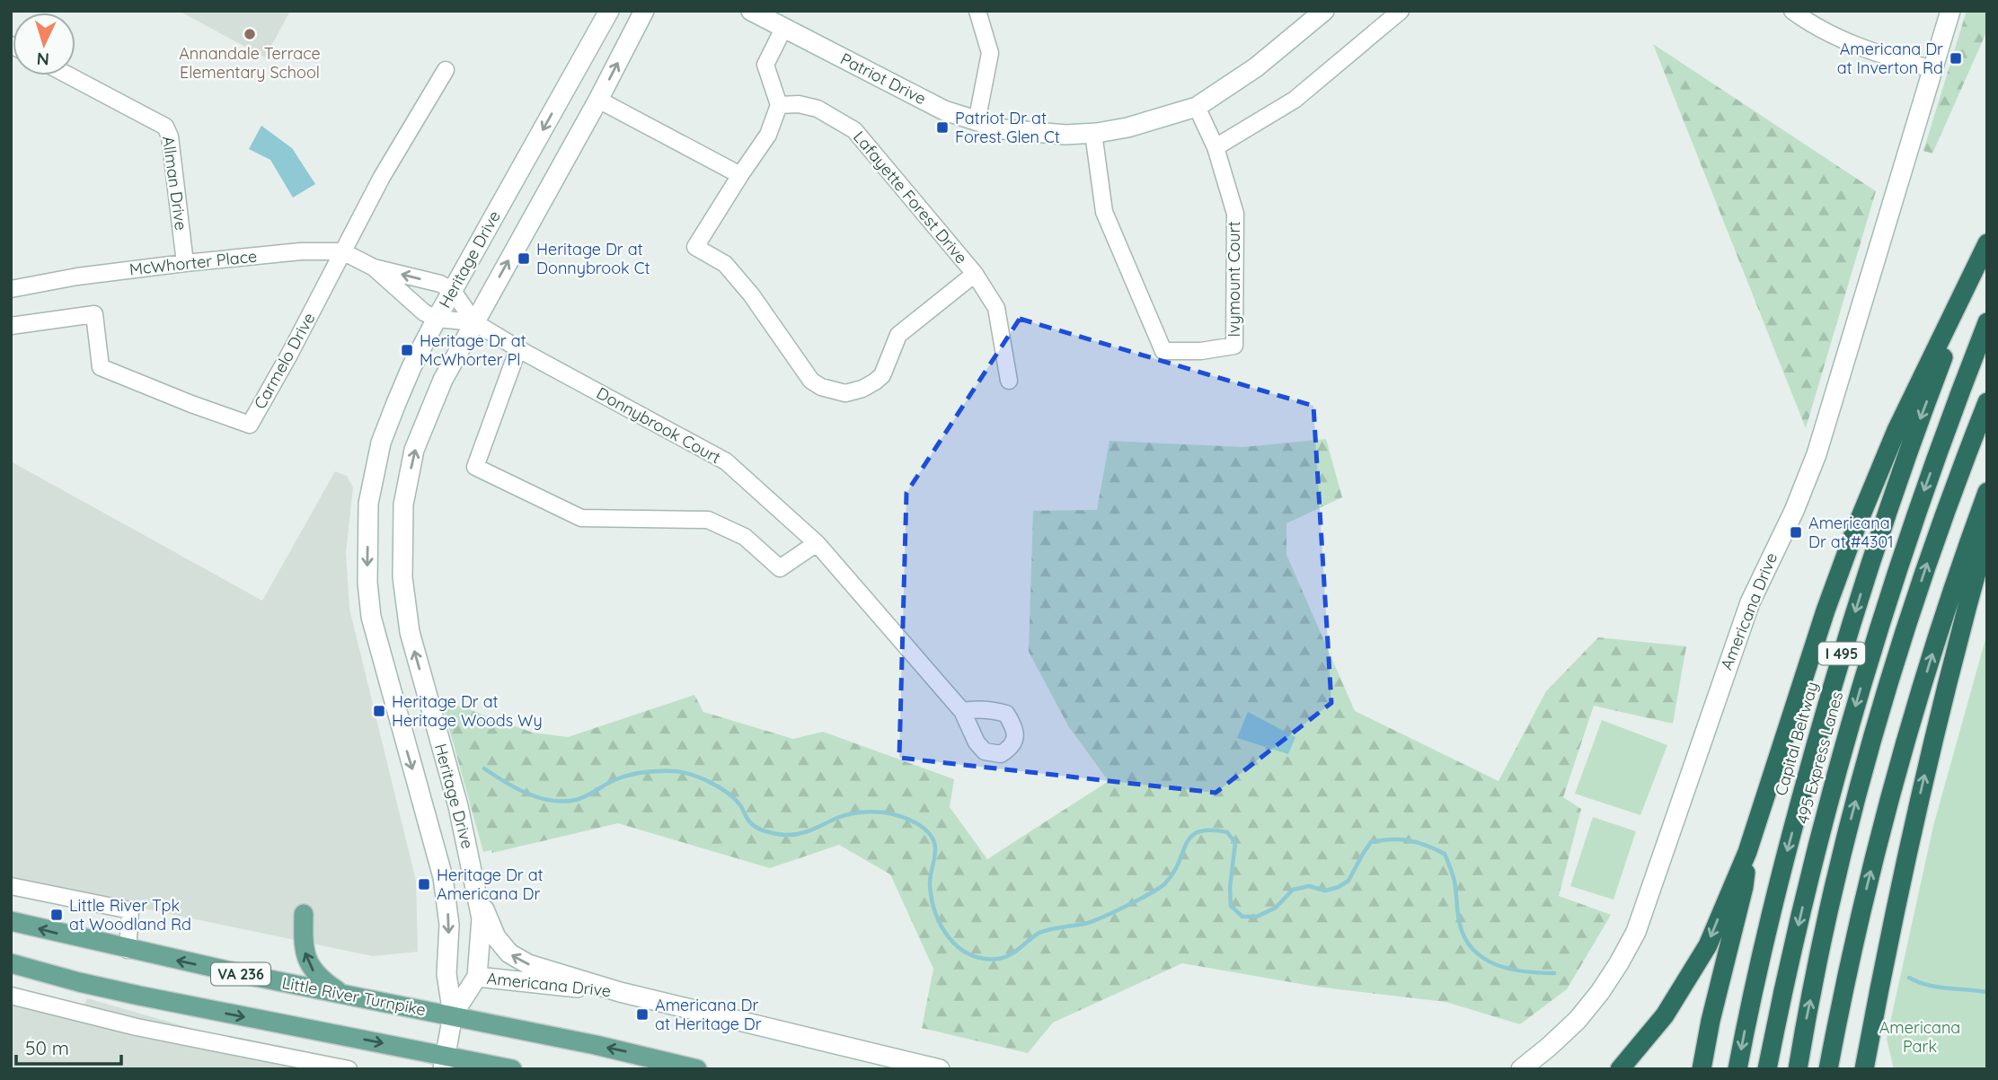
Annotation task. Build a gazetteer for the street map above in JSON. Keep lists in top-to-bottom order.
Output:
{
  "streets": {
    "highway": ["I 495", "Capital Beltway", "495 Express Lanes"],
    "main road": ["VA 236", "Little River Turnpike"],
    "street": [
      "Patriot Drive",
      "Allman Drive",
      "Lafayette Forest Drive",
      "Heritage Drive",
      "McWhorter Place",
      "Ivymount Court",
      "Carmelo Drive",
      "Donnybrook Court",
      "Americana Drive"
    ]
  },
  "crossings": [
    ["Patriot Drive", "Ivymount Court"],
    ["Allman Drive", "McWhorter Place"],
    ["Heritage Drive", "McWhorter Place"],
    ["Heritage Drive", "Donnybrook Court"],
    ["Heritage Drive", "Americana Drive"],
    ["Heritage Drive", "Little River Turnpike"],
    ["McWhorter Place", "Carmelo Drive"],
    ["McWhorter Place", "Donnybrook Court"]
  ],
  "parks": ["Americana Park"],
  "places": {
    "other": ["Annandale Terrace Elementary School"],
    "transit": [
      "Americana Dr at Inverton Rd",
      "Patriot Dr at Forest Glen Ct",
      "Heritage Dr at Donnybrook Ct",
      "Heritage Dr at McWhorter Pl",
      "Americana Dr at #4301",
      "Heritage Dr at Heritage Woods Wy",
      "Heritage Dr at Americana Dr",
      "Little River Tpk at Woodland Rd",
      "Americana Dr at Heritage Dr"
    ]
  },
  "scale_bar": "50 m",
  "north": "bottom"
}
